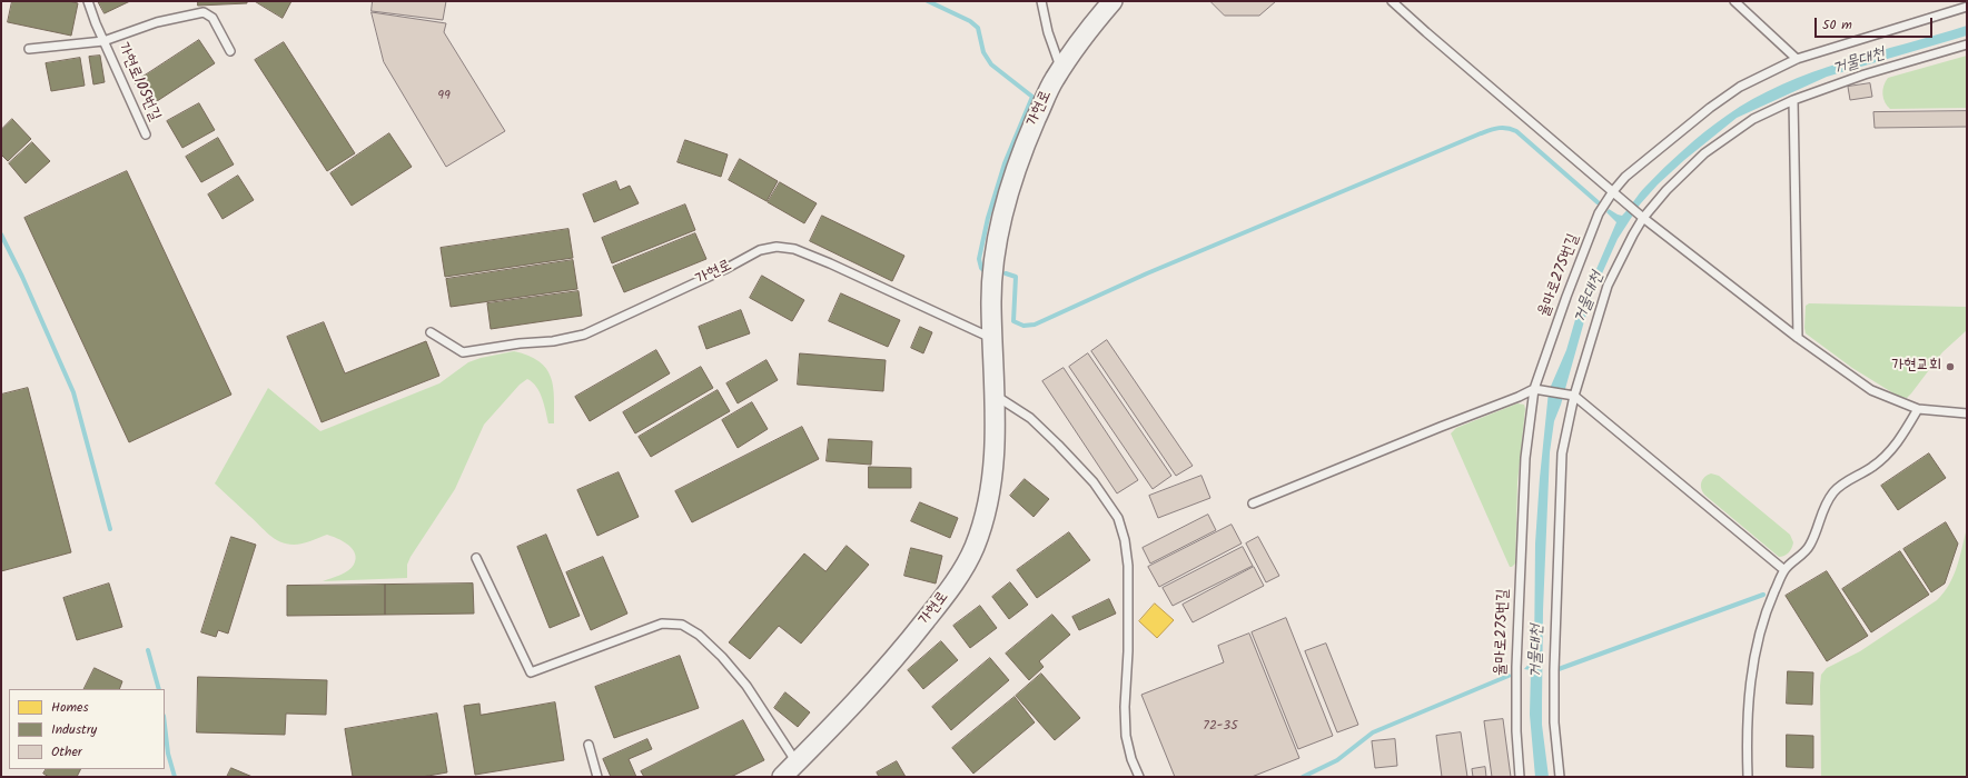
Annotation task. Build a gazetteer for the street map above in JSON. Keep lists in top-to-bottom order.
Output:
{
  "streets": {
    "street": ["가현로"],
    "lane": ["가현로105번길", "율마로275번길"]
  },
  "water": ["거물대천"],
  "places": ["가현교회"],
  "house_numbers": ["99", "72-35"],
  "legend": ["Homes", "Industry", "Other"],
  "scale_bar": "50 m"
}
